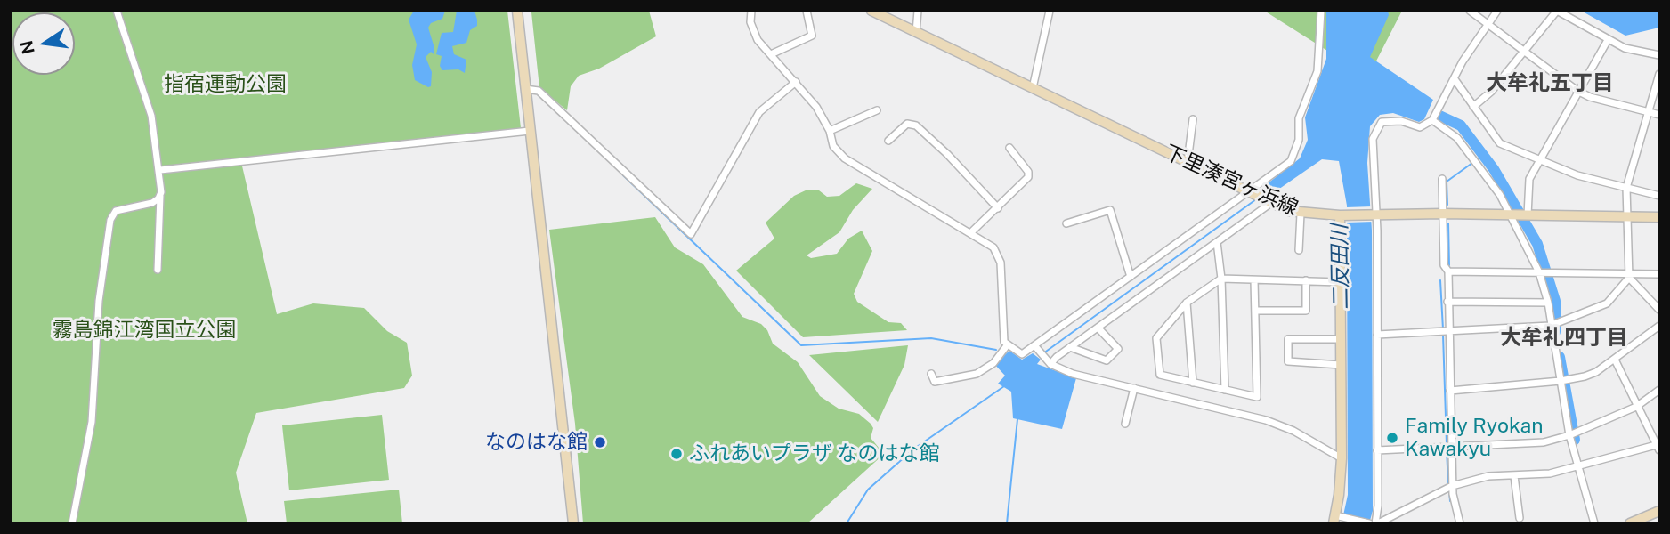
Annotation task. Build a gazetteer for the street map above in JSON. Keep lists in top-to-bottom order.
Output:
{
  "streets": {
    "street": ["下里湊宮ヶ浜線"]
  },
  "districts": ["大牟礼五丁目", "大牟礼四丁目"],
  "water": ["二反田川"],
  "parks": ["指宿運動公園", "霧島錦江湾国立公園"],
  "places": ["Family Ryokan Kawakyu", "なのはな館", "ふれあいプラザ なのはな館"],
  "north": "left"
}
